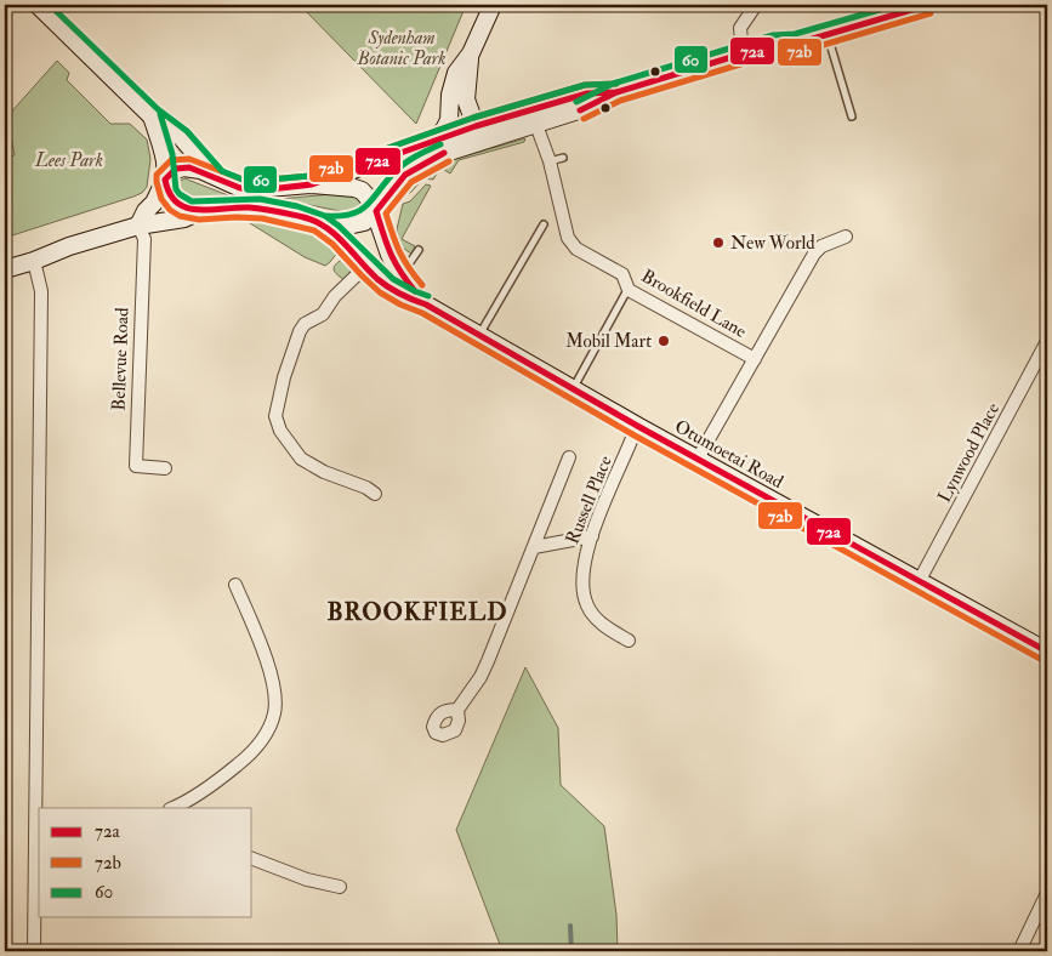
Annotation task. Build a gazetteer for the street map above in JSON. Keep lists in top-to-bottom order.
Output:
{
  "streets": {
    "main road": ["Otumoetai Road"],
    "street": [
      "Brookfield Lane",
      "Bellevue Road",
      "Lynwood Place",
      "Russell Place"
    ]
  },
  "crossings": [
    ["Lynwood Place", "Otumoetai Road"],
    ["Otumoetai Road", "Russell Place"]
  ],
  "districts": ["BROOKFIELD"],
  "parks": ["Sydenham Botanic Park", "Lees Park"],
  "places": ["New World", "Mobil Mart"],
  "lines": ["transit line 72a", "transit line 60", "transit line 72b"],
  "legend": ["72a", "72b", "60"]
}
